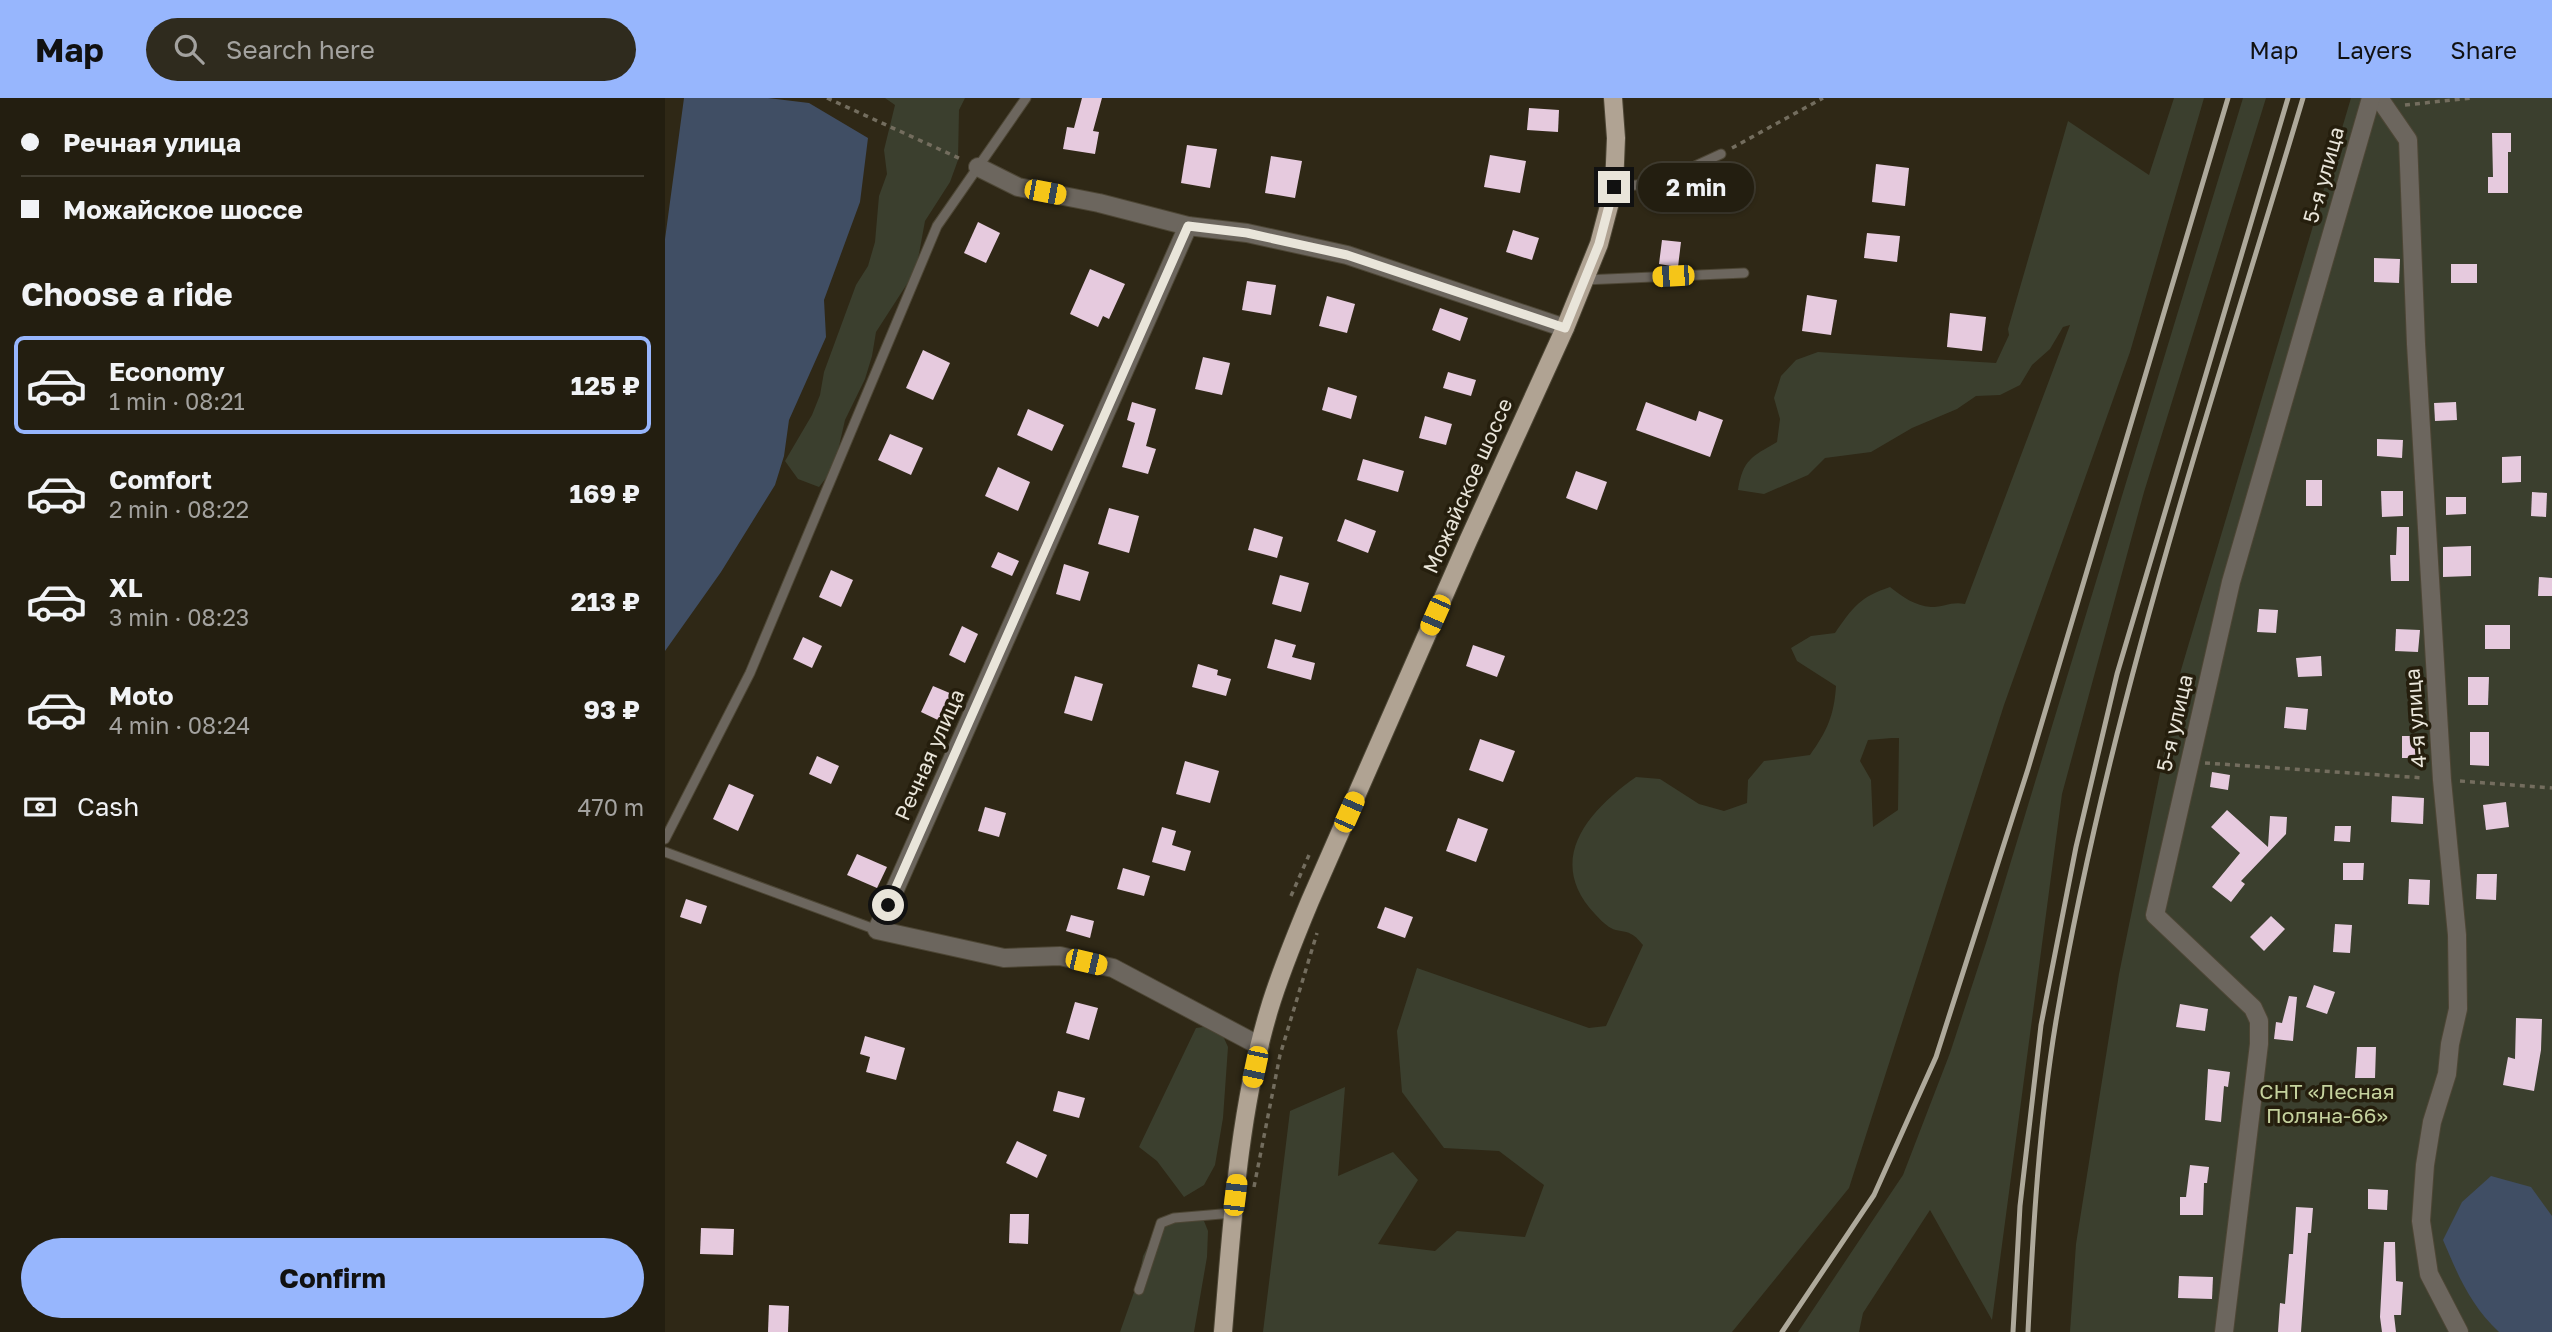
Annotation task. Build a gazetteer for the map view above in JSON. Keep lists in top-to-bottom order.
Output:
{
  "streets": {
    "main road": ["Можайское шоссе"],
    "street": ["5-я улица", "4-я улица", "Речная улица"]
  },
  "crossings": [
    ["5-я улица", "4-я улица"]
  ],
  "parks": ["СНТ «Лесная Поляна-66»"],
  "page": {
    "header": "Map",
    "search": "Search here",
    "nav": ["Map", "Layers", "Share"],
    "banner": ["Речная улица", "Можайское шоссе"],
    "bubble": "2 min",
    "heading": "Choose a ride",
    "list": [
      {
        "name": "Economy",
        "note": "1 min · 08:21",
        "value": "125 ₽"
      },
      {
        "name": "Comfort",
        "note": "2 min · 08:22",
        "value": "169 ₽"
      },
      {
        "name": "XL",
        "note": "3 min · 08:23",
        "value": "213 ₽"
      },
      {
        "name": "Moto",
        "note": "4 min · 08:24",
        "value": "93 ₽"
      }
    ],
    "pay": ["Cash", "470 m"],
    "buttons": "Confirm"
  }
}
